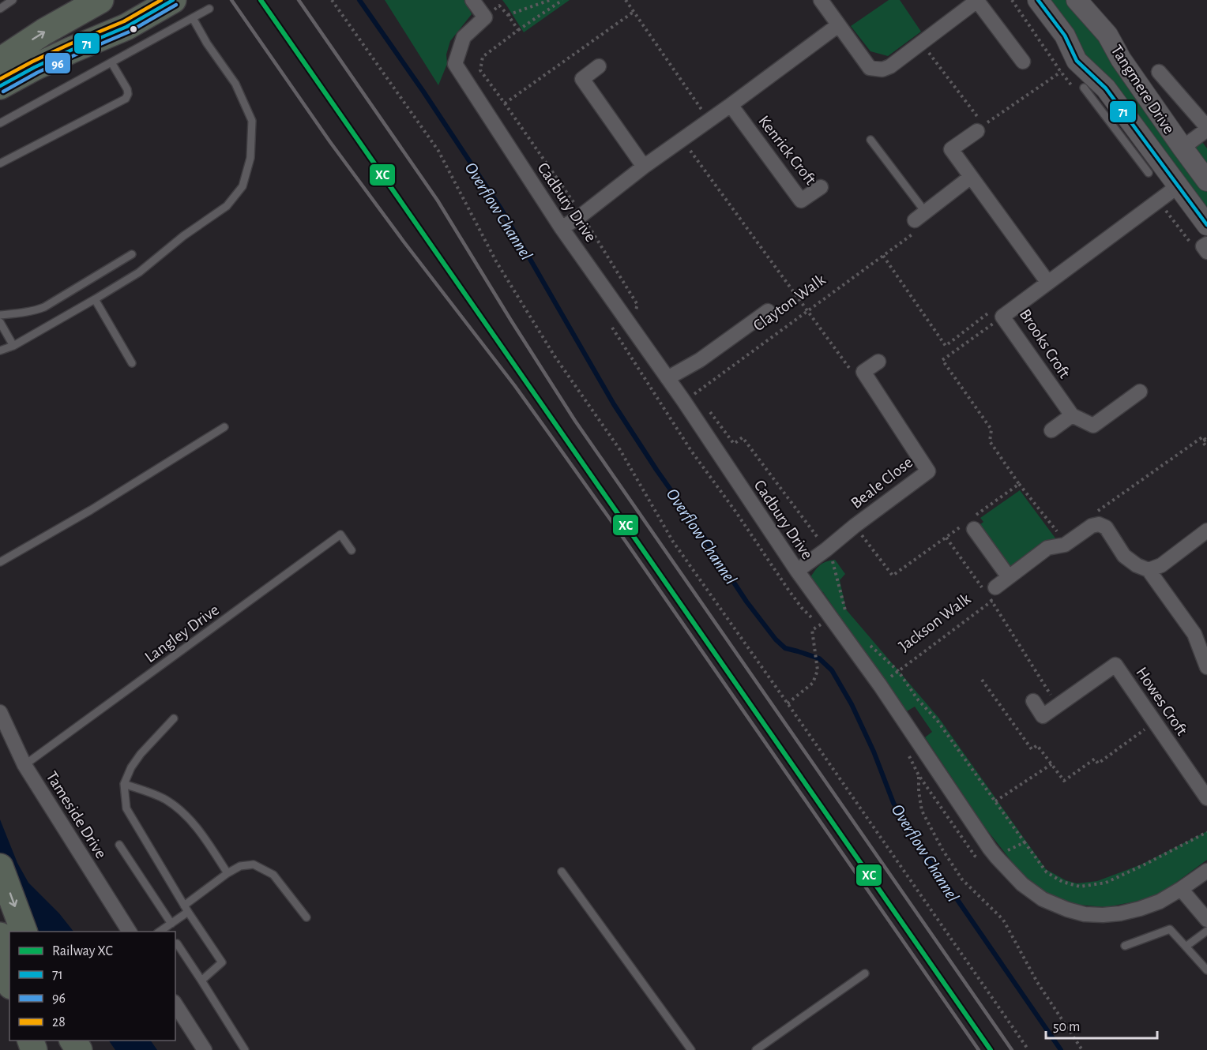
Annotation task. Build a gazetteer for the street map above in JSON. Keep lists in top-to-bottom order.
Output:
{
  "streets": {
    "street": [
      "Tangmere Drive",
      "Kenrick Croft",
      "Cadbury Drive",
      "Clayton Walk",
      "Brooks Croft",
      "Beale Close",
      "Howes Croft",
      "Tameside Drive"
    ],
    "lane": ["Langley Drive"],
    "path": ["Jackson Walk"]
  },
  "crossings": [
    ["Tangmere Drive", "Brooks Croft"],
    ["Cadbury Drive", "Clayton Walk"],
    ["Cadbury Drive", "Beale Close"],
    ["Cadbury Drive", "Jackson Walk"],
    ["Langley Drive", "Tameside Drive"]
  ],
  "water": ["Overflow Channel"],
  "lines": [
    "rail line XC",
    "transit line 71",
    "transit line 28",
    "transit line 96"
  ],
  "legend": [
    "Railway XC",
    "71",
    "96",
    "28"
  ],
  "scale_bar": "50 m"
}
